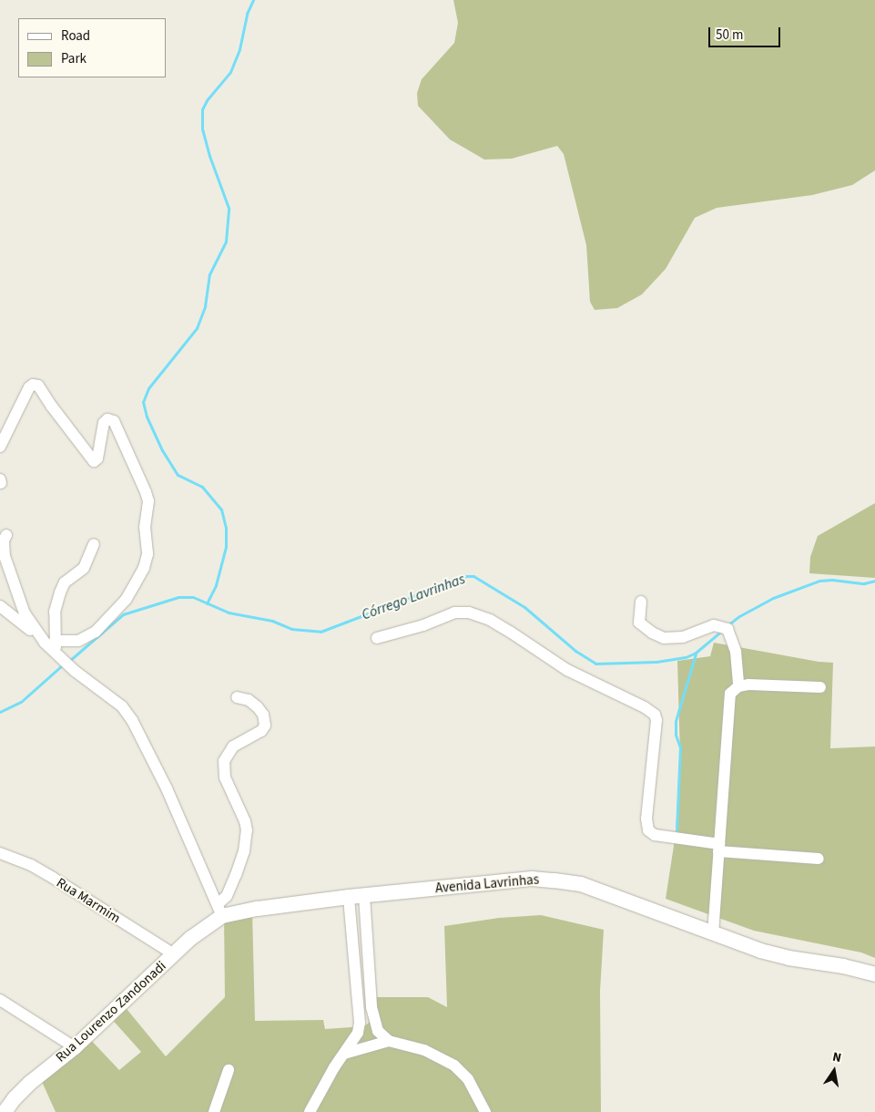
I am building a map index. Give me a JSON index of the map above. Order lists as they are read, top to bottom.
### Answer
{
  "streets": {
    "street": ["Avenida Lavrinhas", "Rua Marmim", "Rua Lourenzo Zandonadi"]
  },
  "crossings": [
    ["Avenida Lavrinhas", "Rua Lourenzo Zandonadi"],
    ["Rua Marmim", "Rua Lourenzo Zandonadi"]
  ],
  "water": ["Córrego Lavrinhas"],
  "legend": ["Road", "Park"],
  "scale_bar": "50 m",
  "north": "top"
}
